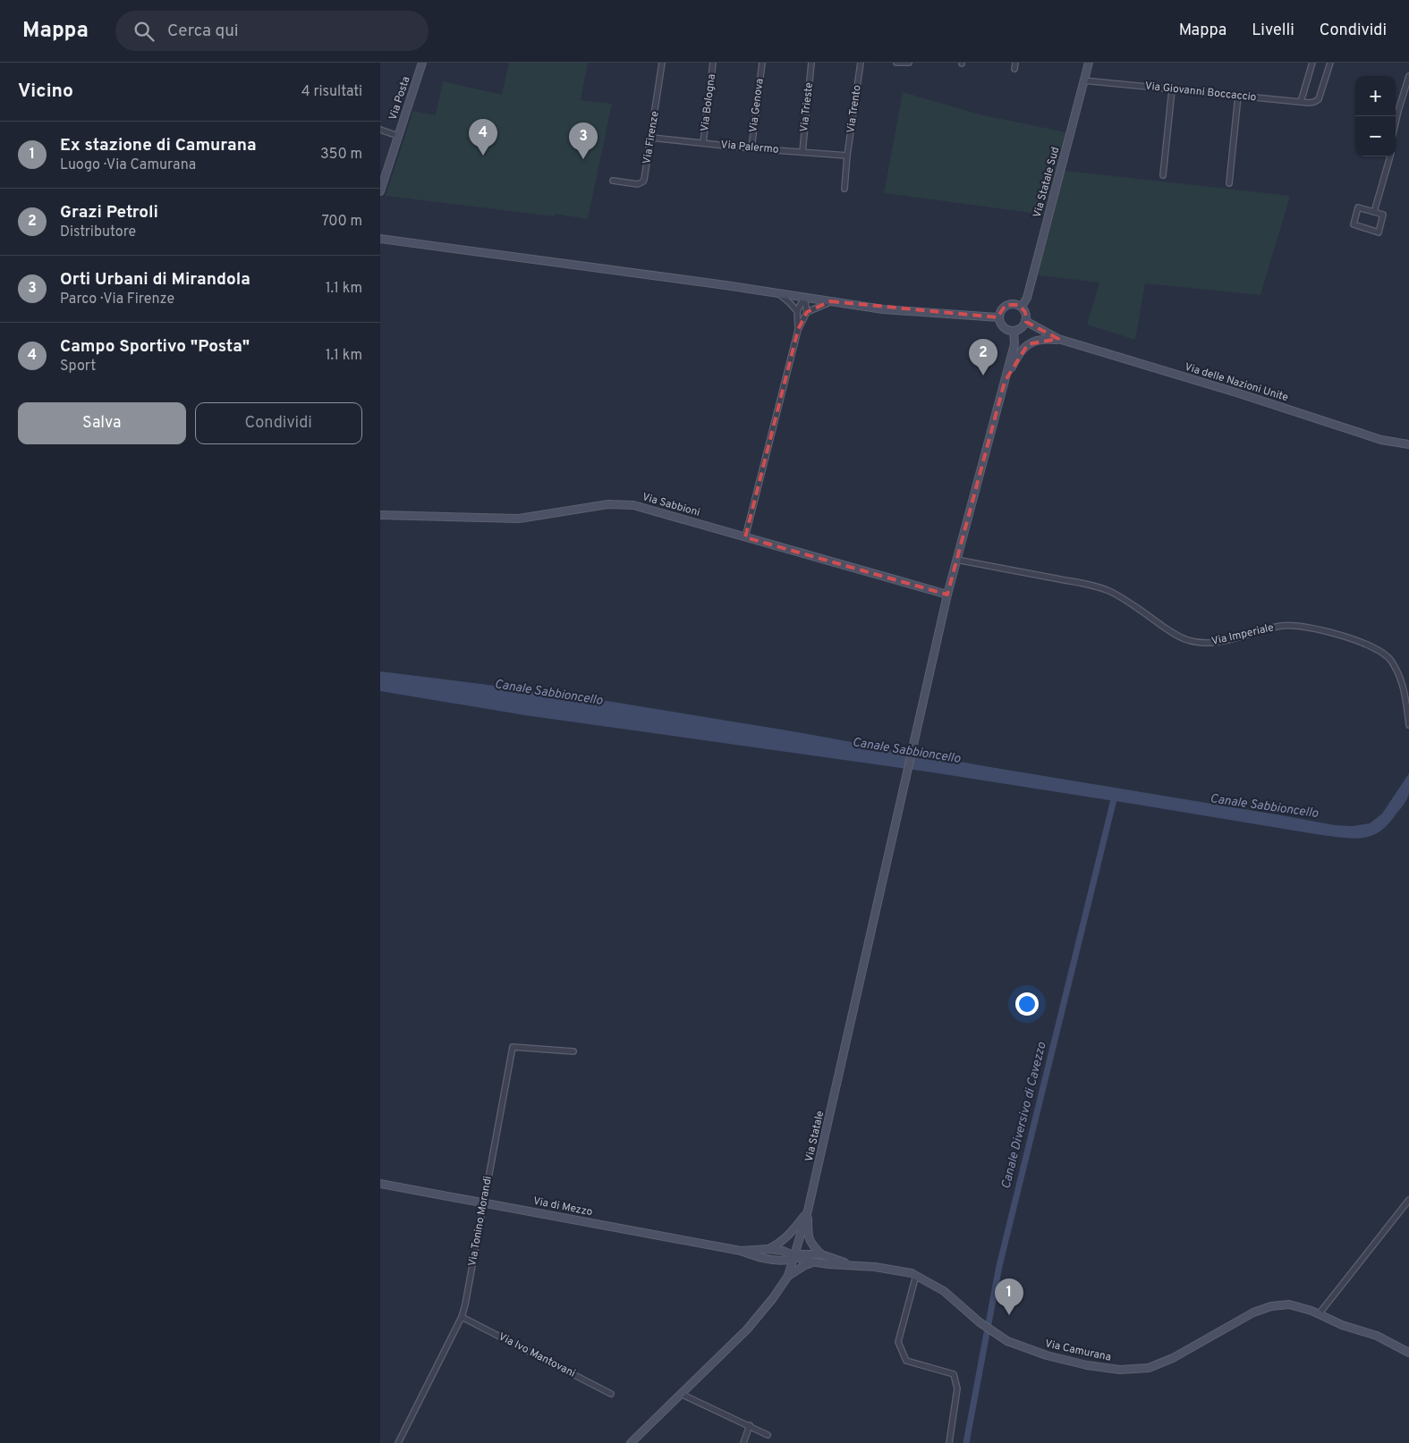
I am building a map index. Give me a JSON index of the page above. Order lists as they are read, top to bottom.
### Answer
{
  "streets": {
    "street": [
      "Via Giovanni Boccaccio",
      "Via Posta",
      "Via Bologna",
      "Via Genova",
      "Via Trieste",
      "Via Trento",
      "Via Firenze",
      "Via Palermo",
      "Via Statale Sud",
      "Via delle Nazioni Unite",
      "Via Sabbioni",
      "Via Imperiale",
      "Via Statale",
      "Via di Mezzo",
      "Via Tonino Morandi",
      "Via Camurana",
      "Via Ivo Mantovani"
    ]
  },
  "crossings": [
    ["Via Giovanni Boccaccio", "Via Statale Sud"],
    ["Via Bologna", "Via Palermo"],
    ["Via Genova", "Via Palermo"],
    ["Via Trieste", "Via Palermo"],
    ["Via Trento", "Via Palermo"],
    ["Via Firenze", "Via Palermo"],
    ["Via Statale Sud", "Via delle Nazioni Unite"],
    ["Via delle Nazioni Unite", "Via Statale"],
    ["Via Sabbioni", "Via Statale"],
    ["Via Imperiale", "Via Statale"],
    ["Via Statale", "Via Camurana"],
    ["Via di Mezzo", "Via Tonino Morandi"],
    ["Via Tonino Morandi", "Via Ivo Mantovani"]
  ],
  "water": ["Canale Sabbioncello", "Canale Diversivo di Cavezzo"],
  "page": {
    "header": "Mappa",
    "search": "Cerca qui",
    "nav": ["Mappa", "Livelli", "Condividi"],
    "heading": ["Vicino", "4 risultati"],
    "map_buttons": ["+", "−"],
    "pins": [
      "4",
      "3",
      "2",
      "1"
    ],
    "list": [
      {
        "mark": "1",
        "name": "Ex stazione di Camurana",
        "note": "Luogo · Via Camurana",
        "value": "350 m"
      },
      {
        "mark": "2",
        "name": "Grazi Petroli",
        "note": "Distributore",
        "value": "700 m"
      },
      {
        "mark": "3",
        "name": "Orti Urbani di Mirandola",
        "note": "Parco · Via Firenze",
        "value": "1.1 km"
      },
      {
        "mark": "4",
        "name": "Campo Sportivo \"Posta\"",
        "note": "Sport",
        "value": "1.1 km"
      }
    ],
    "buttons": ["Salva", "Condividi"]
  }
}
